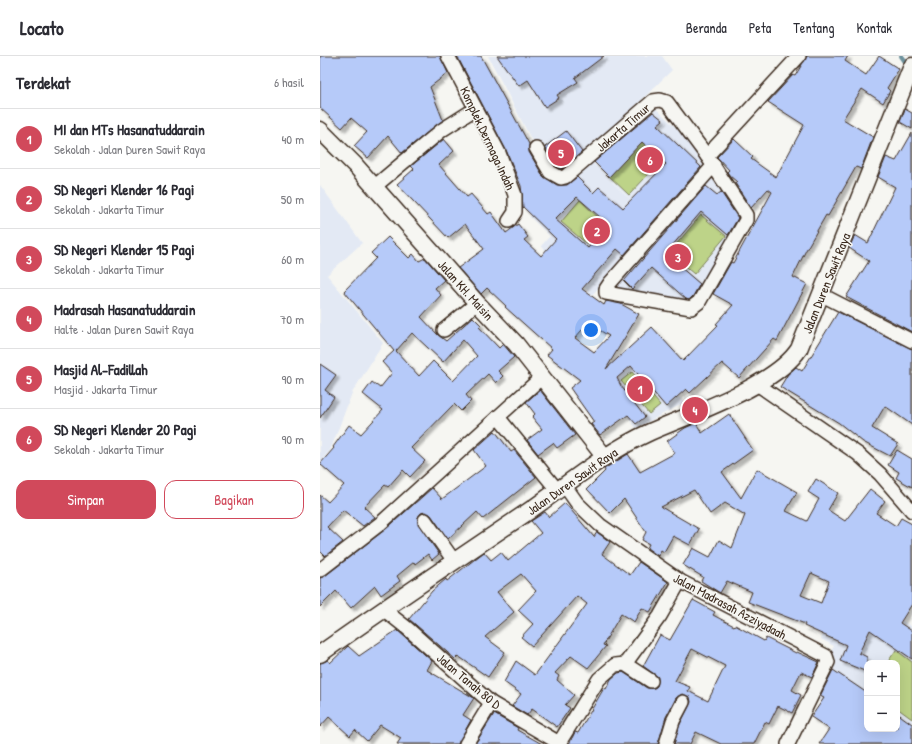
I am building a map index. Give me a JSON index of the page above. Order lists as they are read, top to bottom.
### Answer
{
  "streets": {
    "street": [
      "Jakarta Timur",
      "Komplek Dermaga Indah",
      "Jalan Duren Sawit Raya",
      "Jalan KH. Maisin",
      "Jalan Madrasah Azziyadaah",
      "Jalan Tanah 80 D"
    ]
  },
  "crossings": [
    ["Jalan Duren Sawit Raya", "Jalan KH. Maisin"],
    ["Jalan Duren Sawit Raya", "Jalan Madrasah Azziyadaah"],
    ["Jalan Duren Sawit Raya", "Jalan Tanah 80 D"]
  ],
  "page": {
    "header": "Locato",
    "nav": [
      "Beranda",
      "Peta",
      "Tentang",
      "Kontak"
    ],
    "heading": ["Terdekat", "6 hasil"],
    "list": [
      {
        "mark": "1",
        "name": "MI dan MTs Hasanatuddarain",
        "note": "Sekolah · Jalan Duren Sawit Raya",
        "value": "40 m"
      },
      {
        "mark": "2",
        "name": "SD Negeri Klender 16 Pagi",
        "note": "Sekolah · Jakarta Timur",
        "value": "50 m"
      },
      {
        "mark": "3",
        "name": "SD Negeri Klender 15 Pagi",
        "note": "Sekolah · Jakarta Timur",
        "value": "60 m"
      },
      {
        "mark": "4",
        "name": "Madrasah Hasanatuddarain",
        "note": "Halte · Jalan Duren Sawit Raya",
        "value": "70 m"
      },
      {
        "mark": "5",
        "name": "Masjid Al-Fadillah",
        "note": "Masjid · Jakarta Timur",
        "value": "90 m"
      },
      {
        "mark": "6",
        "name": "SD Negeri Klender 20 Pagi",
        "note": "Sekolah · Jakarta Timur",
        "value": "90 m"
      }
    ],
    "pins": [
      "5",
      "6",
      "2",
      "3",
      "1",
      "4"
    ],
    "buttons": ["Simpan", "Bagikan"],
    "map_buttons": ["+", "−"]
  }
}
